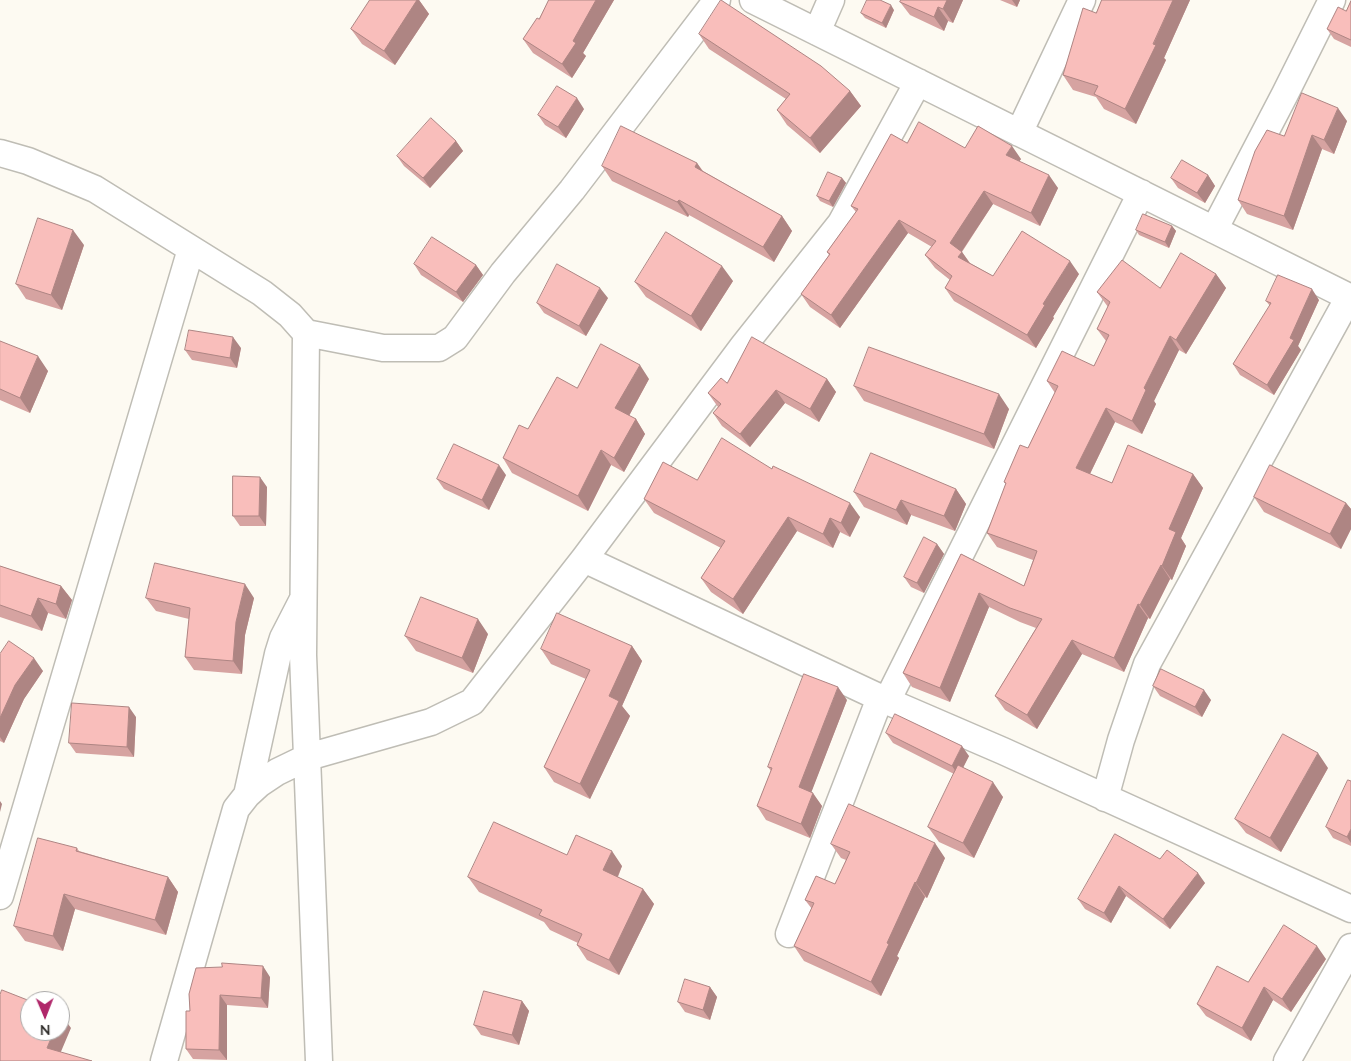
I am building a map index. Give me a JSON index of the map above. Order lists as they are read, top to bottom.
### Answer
{
  "north": "bottom"
}
